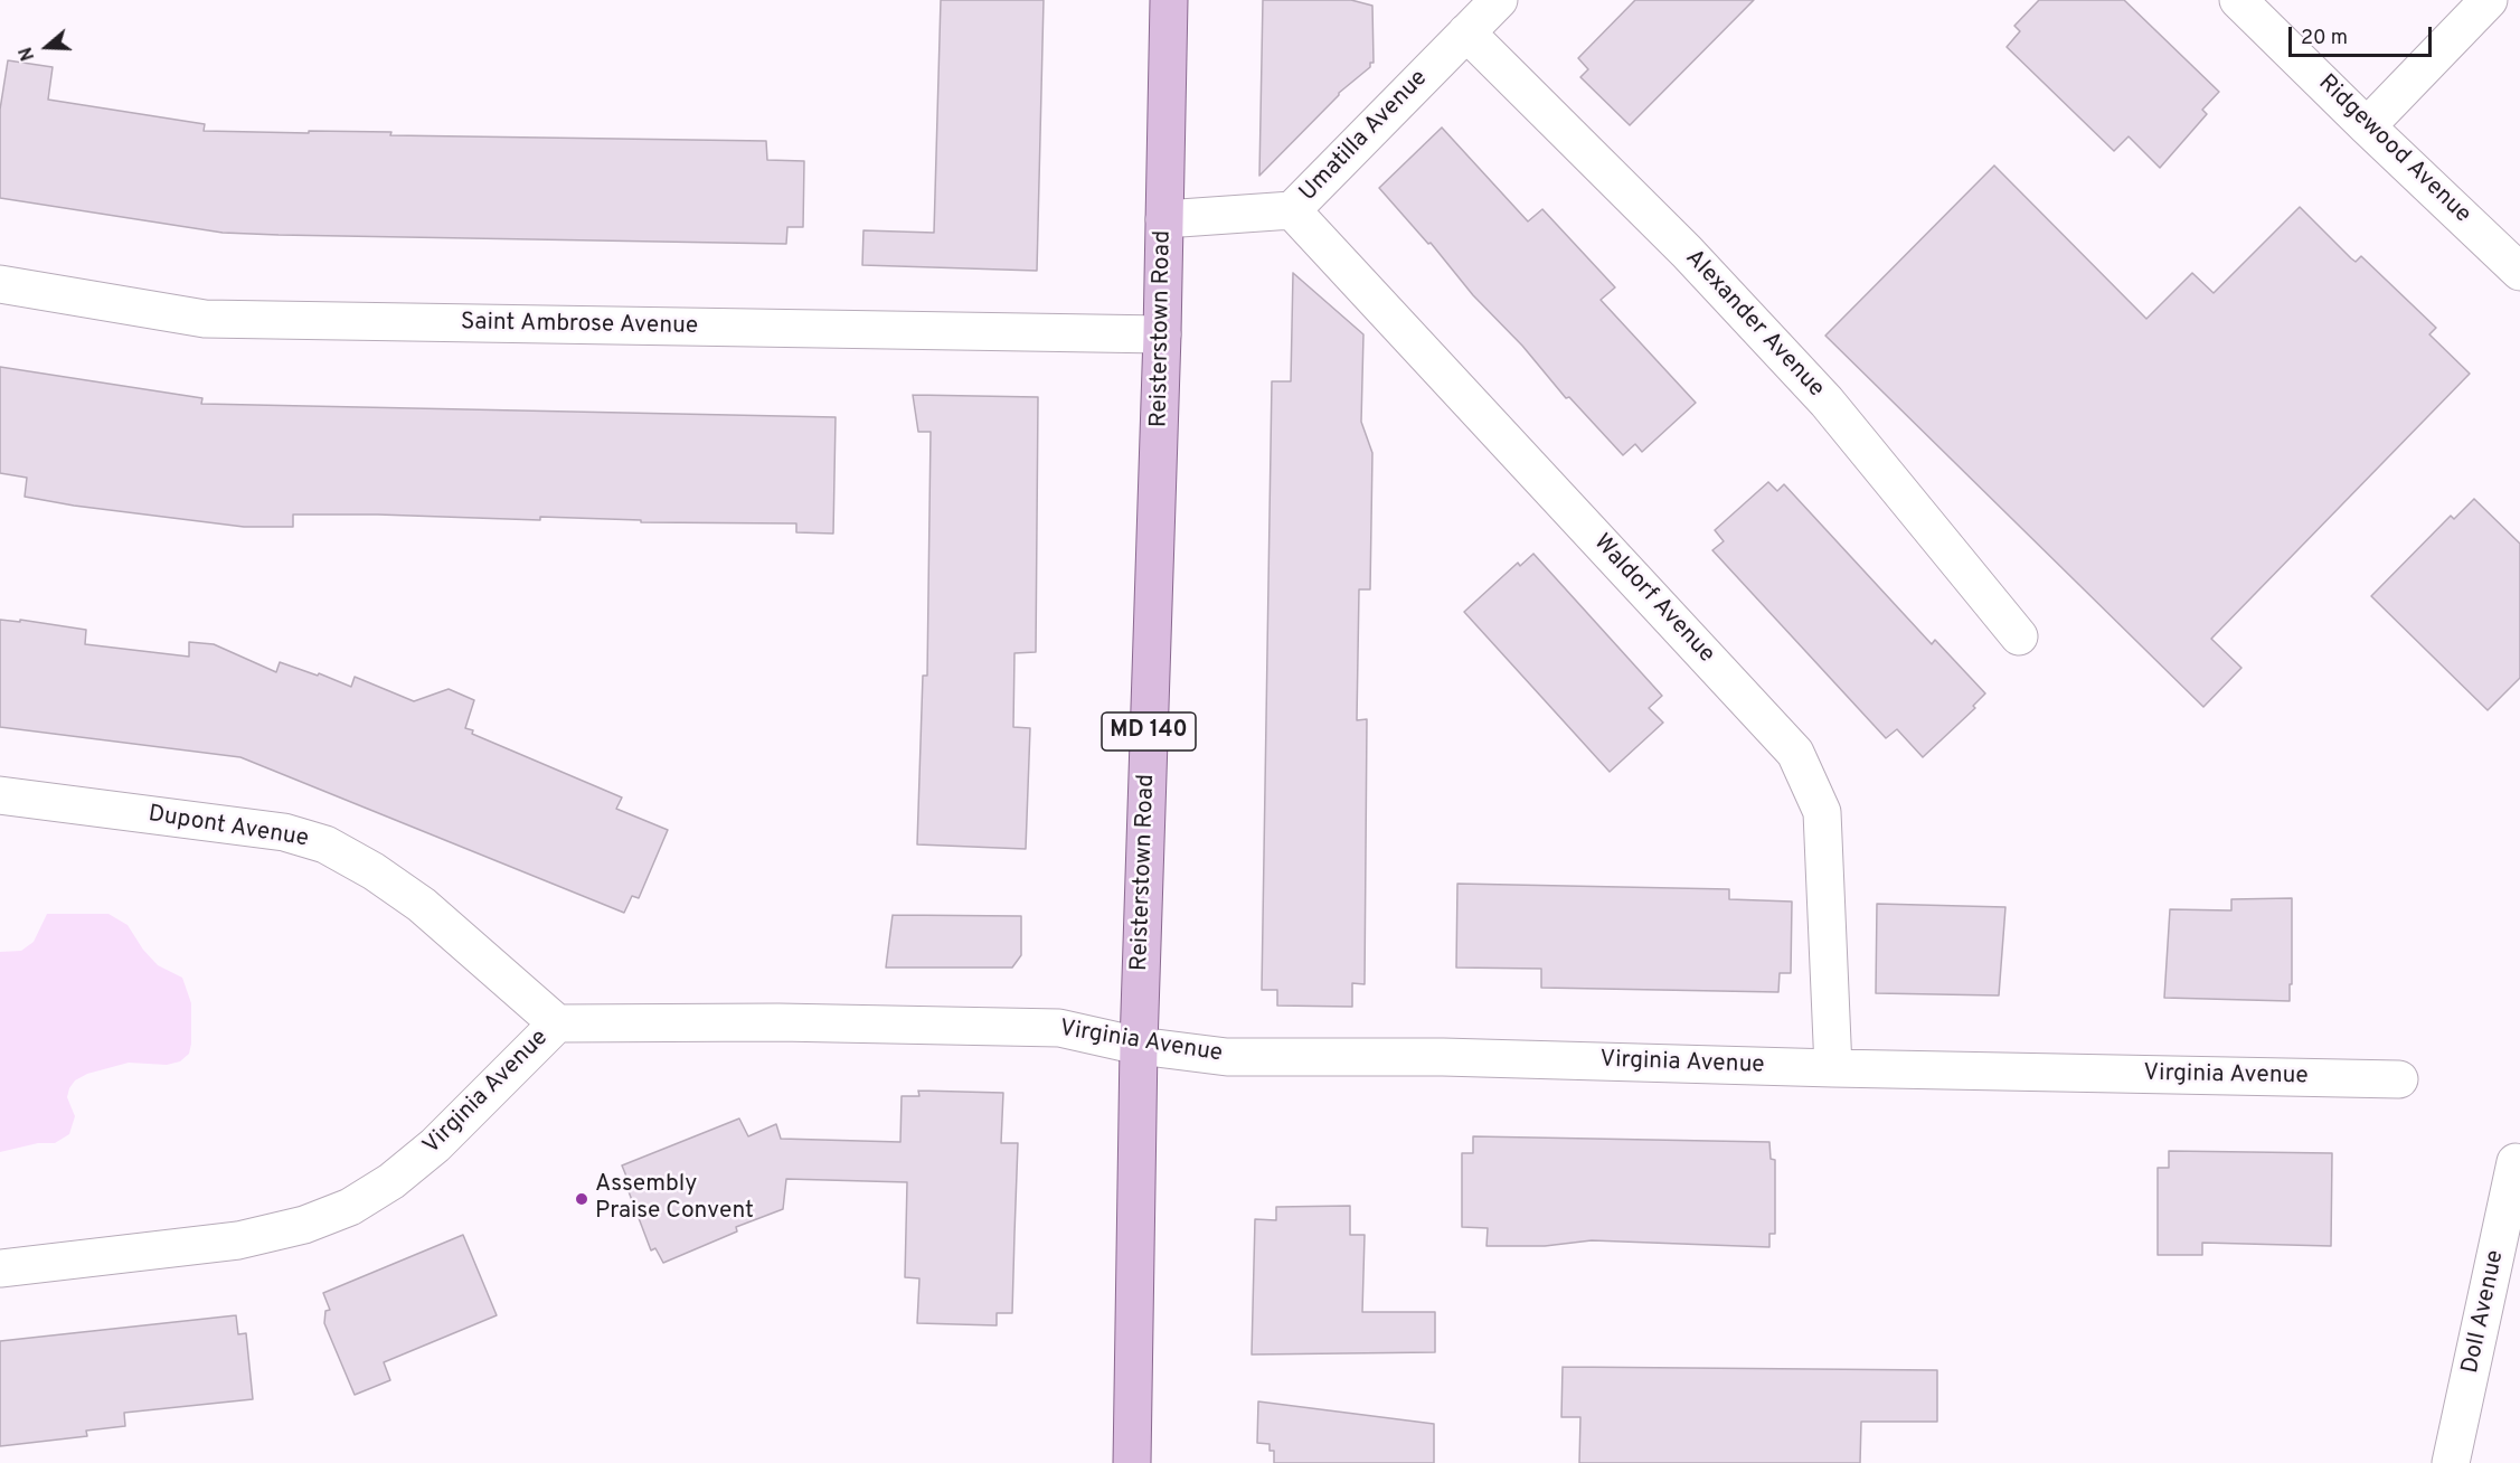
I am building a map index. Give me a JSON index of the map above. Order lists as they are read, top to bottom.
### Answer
{
  "streets": {
    "main road": ["Reisterstown Road", "MD 140"],
    "street": [
      "Umatilla Avenue",
      "Ridgewood Avenue",
      "Alexander Avenue",
      "Saint Ambrose Avenue",
      "Waldorf Avenue",
      "Dupont Avenue",
      "Virginia Avenue",
      "Doll Avenue"
    ]
  },
  "crossings": [
    ["Umatilla Avenue", "Alexander Avenue"],
    ["Umatilla Avenue", "Reisterstown Road"],
    ["Umatilla Avenue", "Waldorf Avenue"],
    ["Saint Ambrose Avenue", "Reisterstown Road"],
    ["Reisterstown Road", "Virginia Avenue"],
    ["Waldorf Avenue", "Virginia Avenue"],
    ["Dupont Avenue", "Virginia Avenue"]
  ],
  "places": ["Assembly Praise Convent"],
  "scale_bar": "20 m",
  "north": "left"
}
